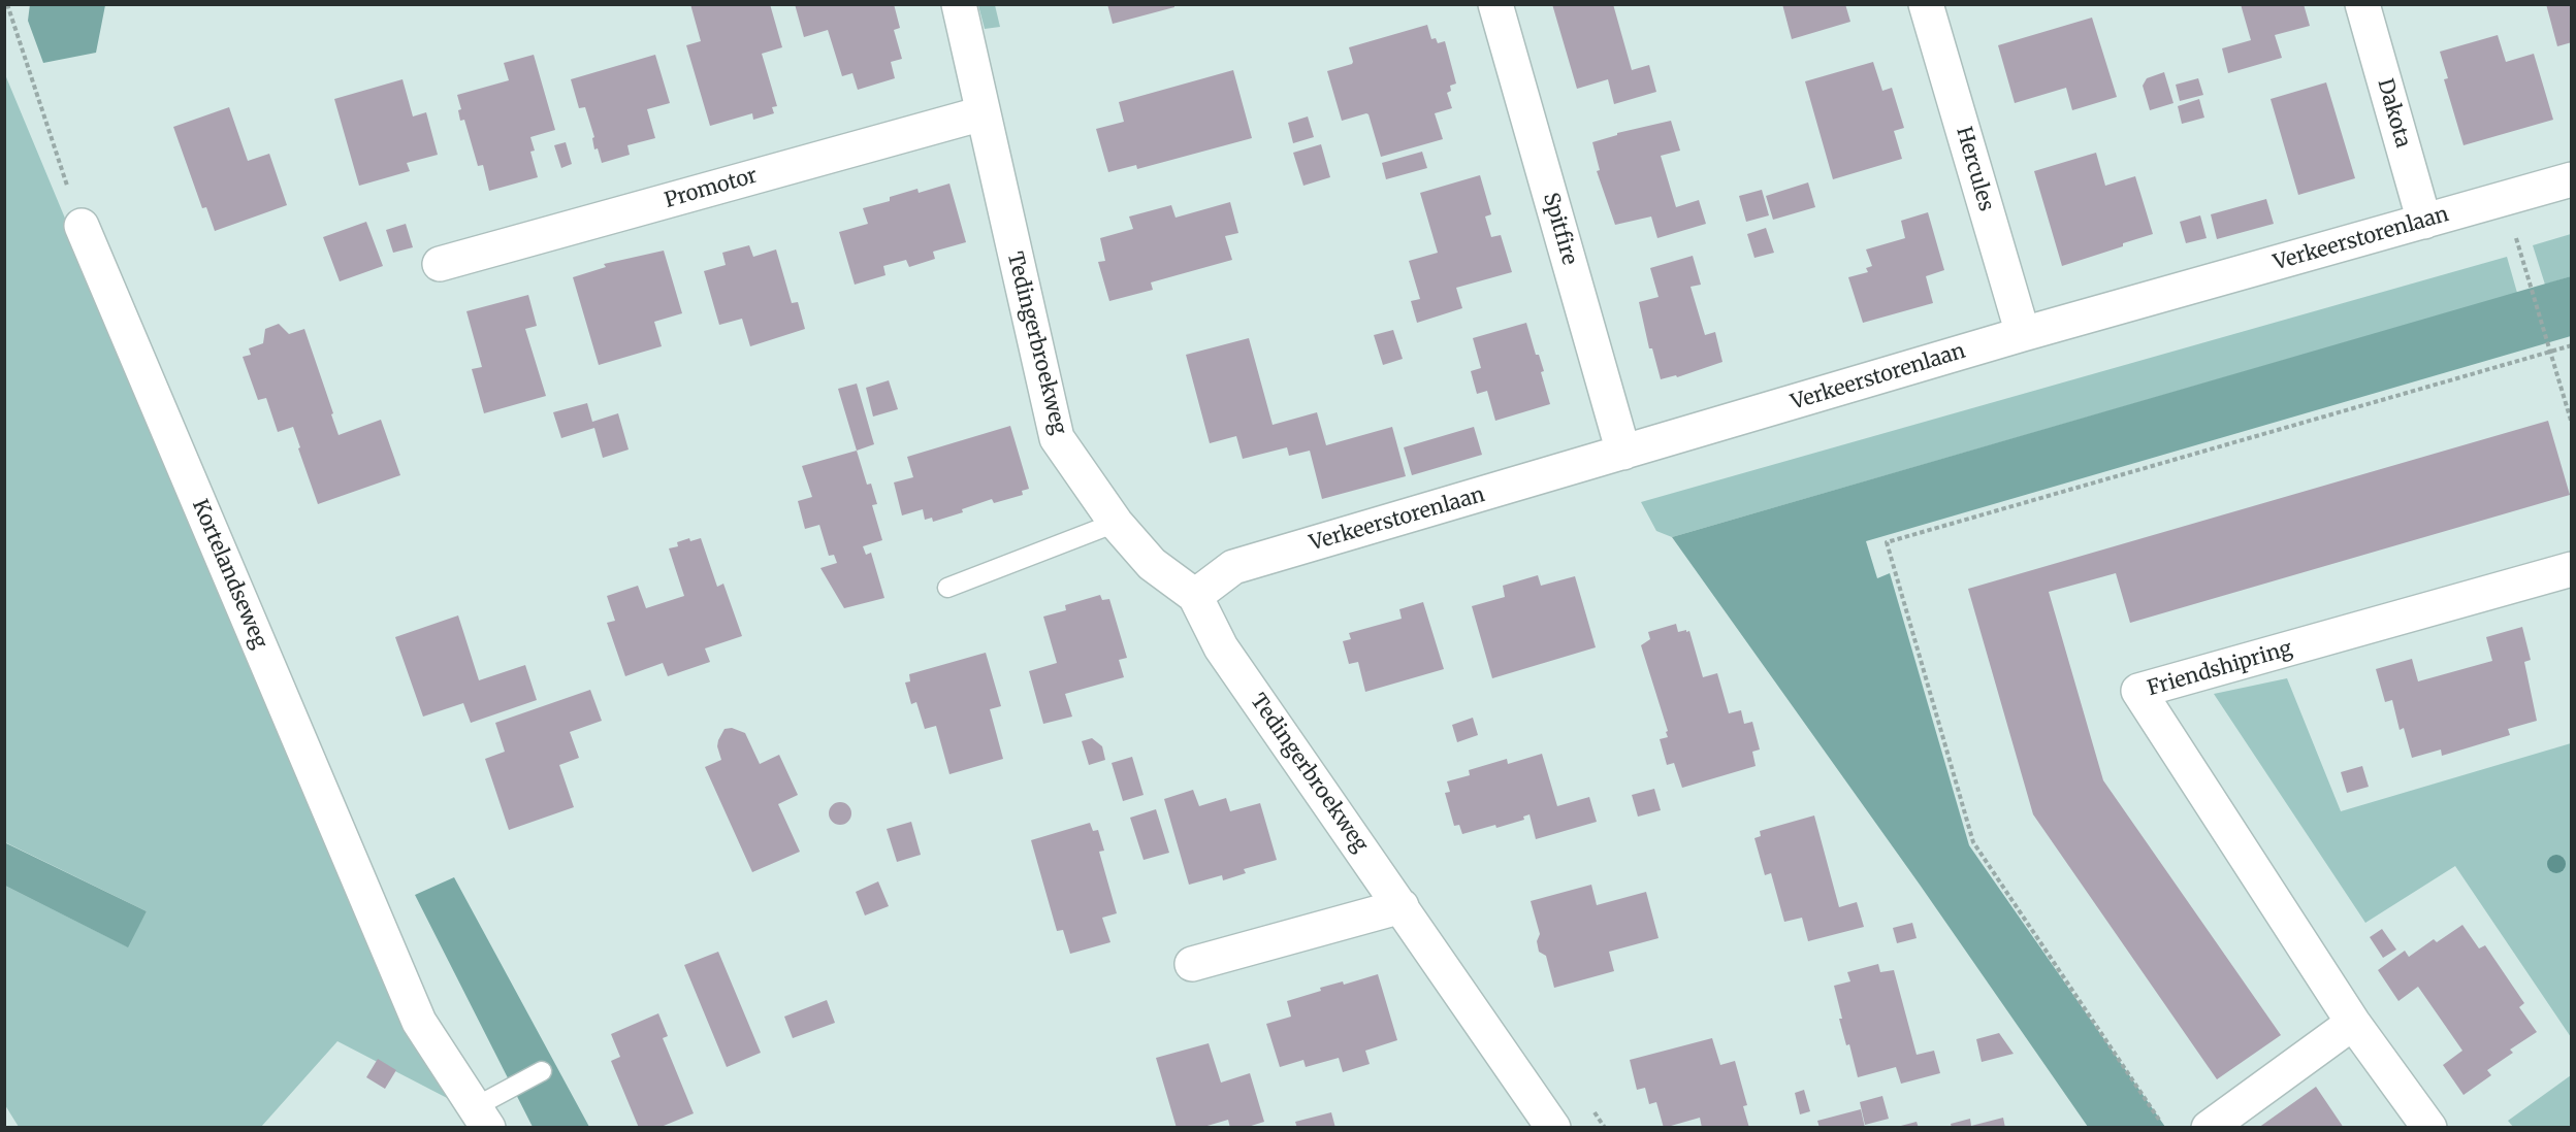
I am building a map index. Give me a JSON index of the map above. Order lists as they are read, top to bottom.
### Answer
{
  "streets": {
    "street": [
      "Dakota",
      "Hercules",
      "Promotor",
      "Spitfire",
      "Verkeerstorenlaan",
      "Tedingerbroekweg",
      "Kortelandseweg",
      "Friendshipring"
    ]
  },
  "crossings": [
    ["Dakota", "Verkeerstorenlaan"],
    ["Hercules", "Verkeerstorenlaan"],
    ["Promotor", "Tedingerbroekweg"],
    ["Spitfire", "Verkeerstorenlaan"],
    ["Verkeerstorenlaan", "Tedingerbroekweg"]
  ]
}
